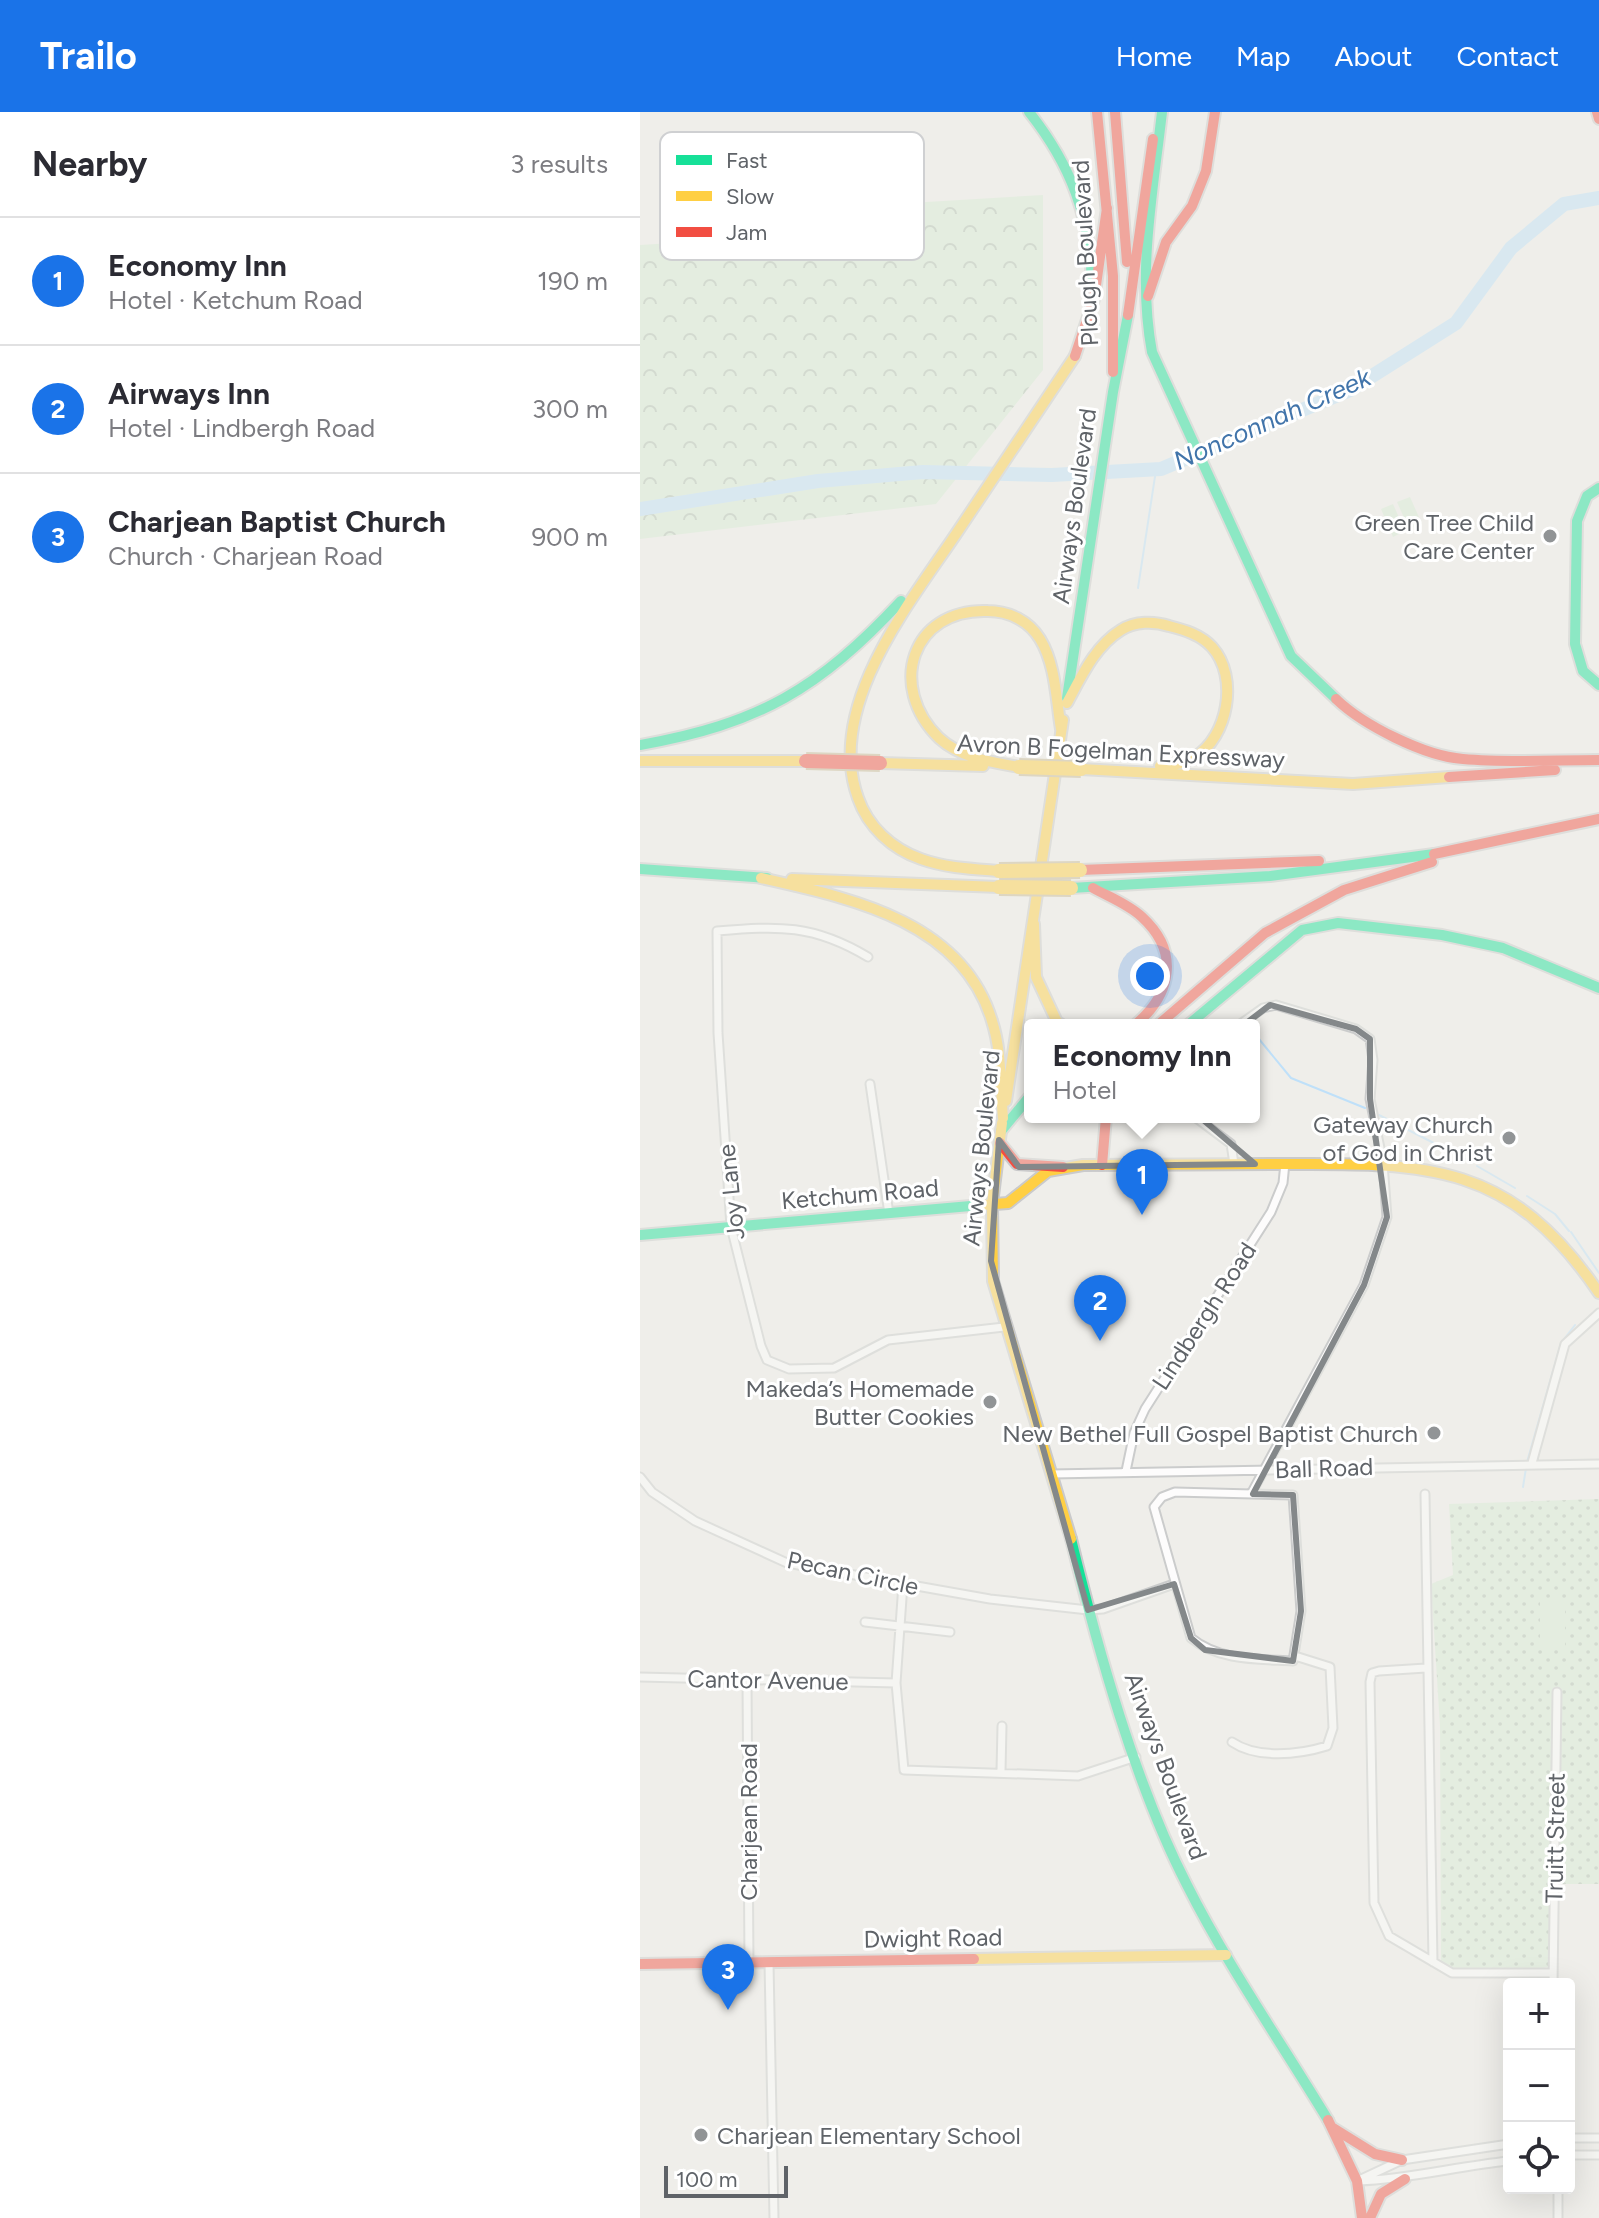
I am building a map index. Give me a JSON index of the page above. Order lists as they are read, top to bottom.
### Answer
{
  "streets": {
    "main road": [
      "Plough Boulevard",
      "Airways Boulevard",
      "Avron B Fogelman Expressway",
      "Ketchum Road",
      "Dwight Road"
    ],
    "street": [
      "Joy Lane",
      "Lindbergh Road",
      "Ball Road",
      "Pecan Circle",
      "Cantor Avenue",
      "Charjean Road",
      "Truitt Street"
    ]
  },
  "crossings": [
    ["Plough Boulevard", "Airways Boulevard"],
    ["Airways Boulevard", "Joy Lane"],
    ["Airways Boulevard", "Ketchum Road"],
    ["Airways Boulevard", "Ball Road"],
    ["Airways Boulevard", "Pecan Circle"],
    ["Airways Boulevard", "Dwight Road"],
    ["Joy Lane", "Ketchum Road"],
    ["Ketchum Road", "Lindbergh Road"],
    ["Lindbergh Road", "Ball Road"],
    ["Cantor Avenue", "Charjean Road"],
    ["Charjean Road", "Dwight Road"]
  ],
  "water": ["Nonconnah Creek"],
  "places": [
    "Green Tree Child Care Center",
    "Gateway Church of God in Christ",
    "Makeda’s Homemade Butter Cookies",
    "New Bethel Full Gospel Baptist Church",
    "Charjean Elementary School"
  ],
  "legend": ["Fast", "Slow", "Jam"],
  "scale_bar": "100 m",
  "page": {
    "header": "Trailo",
    "nav": [
      "Home",
      "Map",
      "About",
      "Contact"
    ],
    "heading": ["Nearby", "3 results"],
    "list": [
      {
        "mark": "1",
        "name": "Economy Inn",
        "note": "Hotel · Ketchum Road",
        "value": "190 m"
      },
      {
        "mark": "2",
        "name": "Airways Inn",
        "note": "Hotel · Lindbergh Road",
        "value": "300 m"
      },
      {
        "mark": "3",
        "name": "Charjean Baptist Church",
        "note": "Church · Charjean Road",
        "value": "900 m"
      }
    ],
    "popup": ["Economy Inn", "Hotel"],
    "pins": ["1", "2", "3"],
    "map_buttons": ["+", "−"],
    "scale": "100 m"
  }
}
